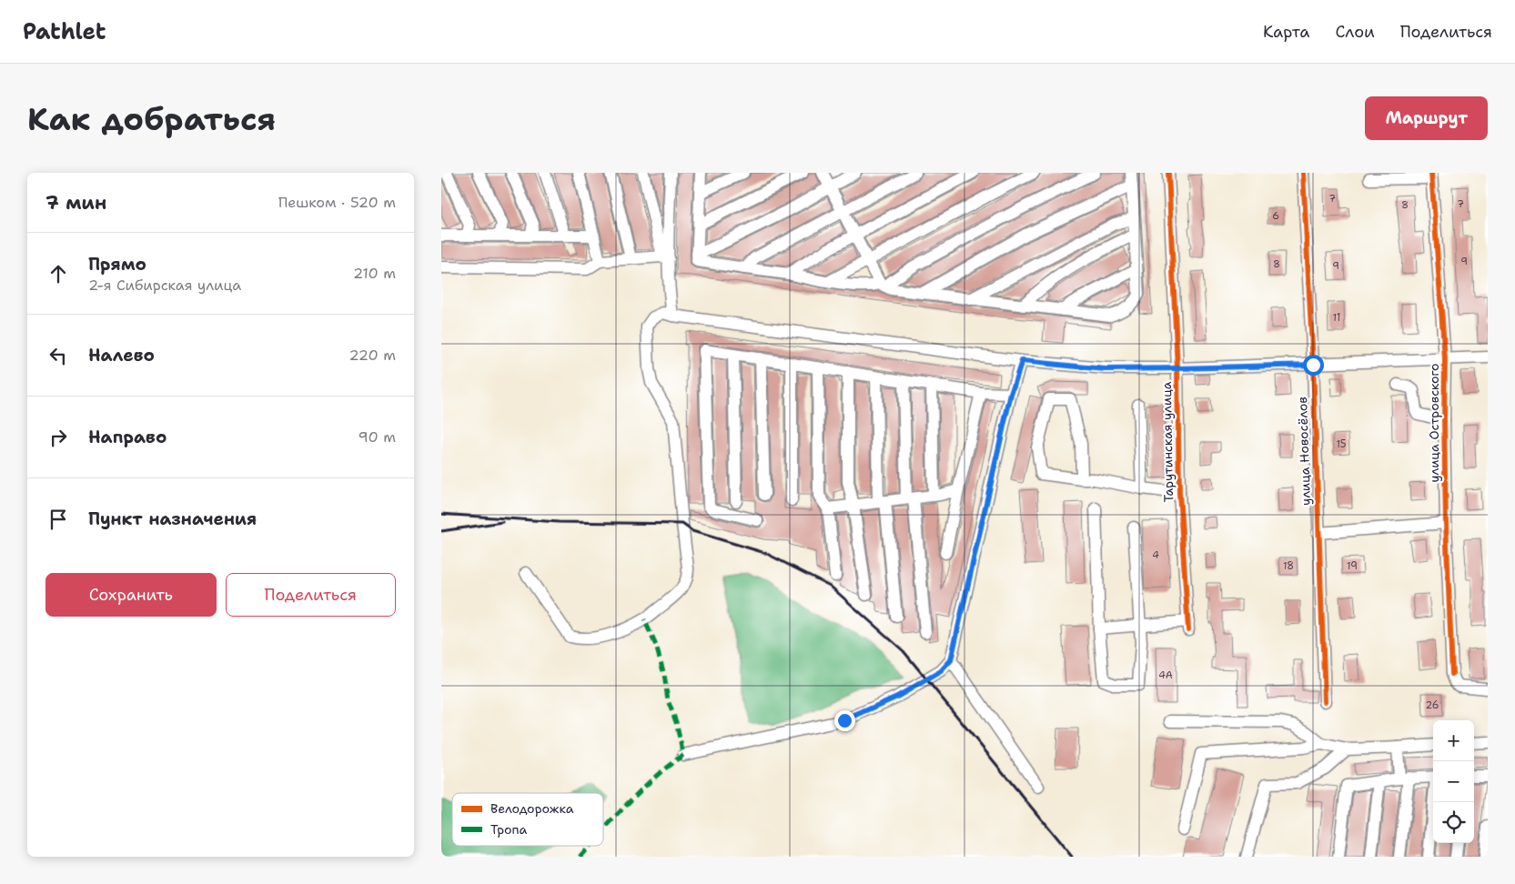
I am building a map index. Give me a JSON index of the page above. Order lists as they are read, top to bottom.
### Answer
{
  "streets": {
    "street": ["улица Островского", "Тарутинская улица", "улица Новосёлов"]
  },
  "house_numbers": [
    "7",
    "7",
    "8",
    "6",
    "9",
    "8",
    "9",
    "11",
    "15",
    "4",
    "18",
    "19",
    "4А",
    "26"
  ],
  "legend": ["Велодорожка", "Тропа"],
  "page": {
    "header": "Pathlet",
    "nav": ["Карта", "Слои", "Поделиться"],
    "buttons": [
      "Маршрут",
      ["Сохранить", "Поделиться"]
    ],
    "title": "Как добраться",
    "heading": ["7 мин", "Пешком · 520 m"],
    "list": [
      ["Прямо", "2-я Сибирская улица", "210 m"],
      ["Налево", "220 m"],
      ["Направо", "90 m"],
      "Пункт назначения"
    ],
    "map_buttons": ["+", "−"]
  }
}
